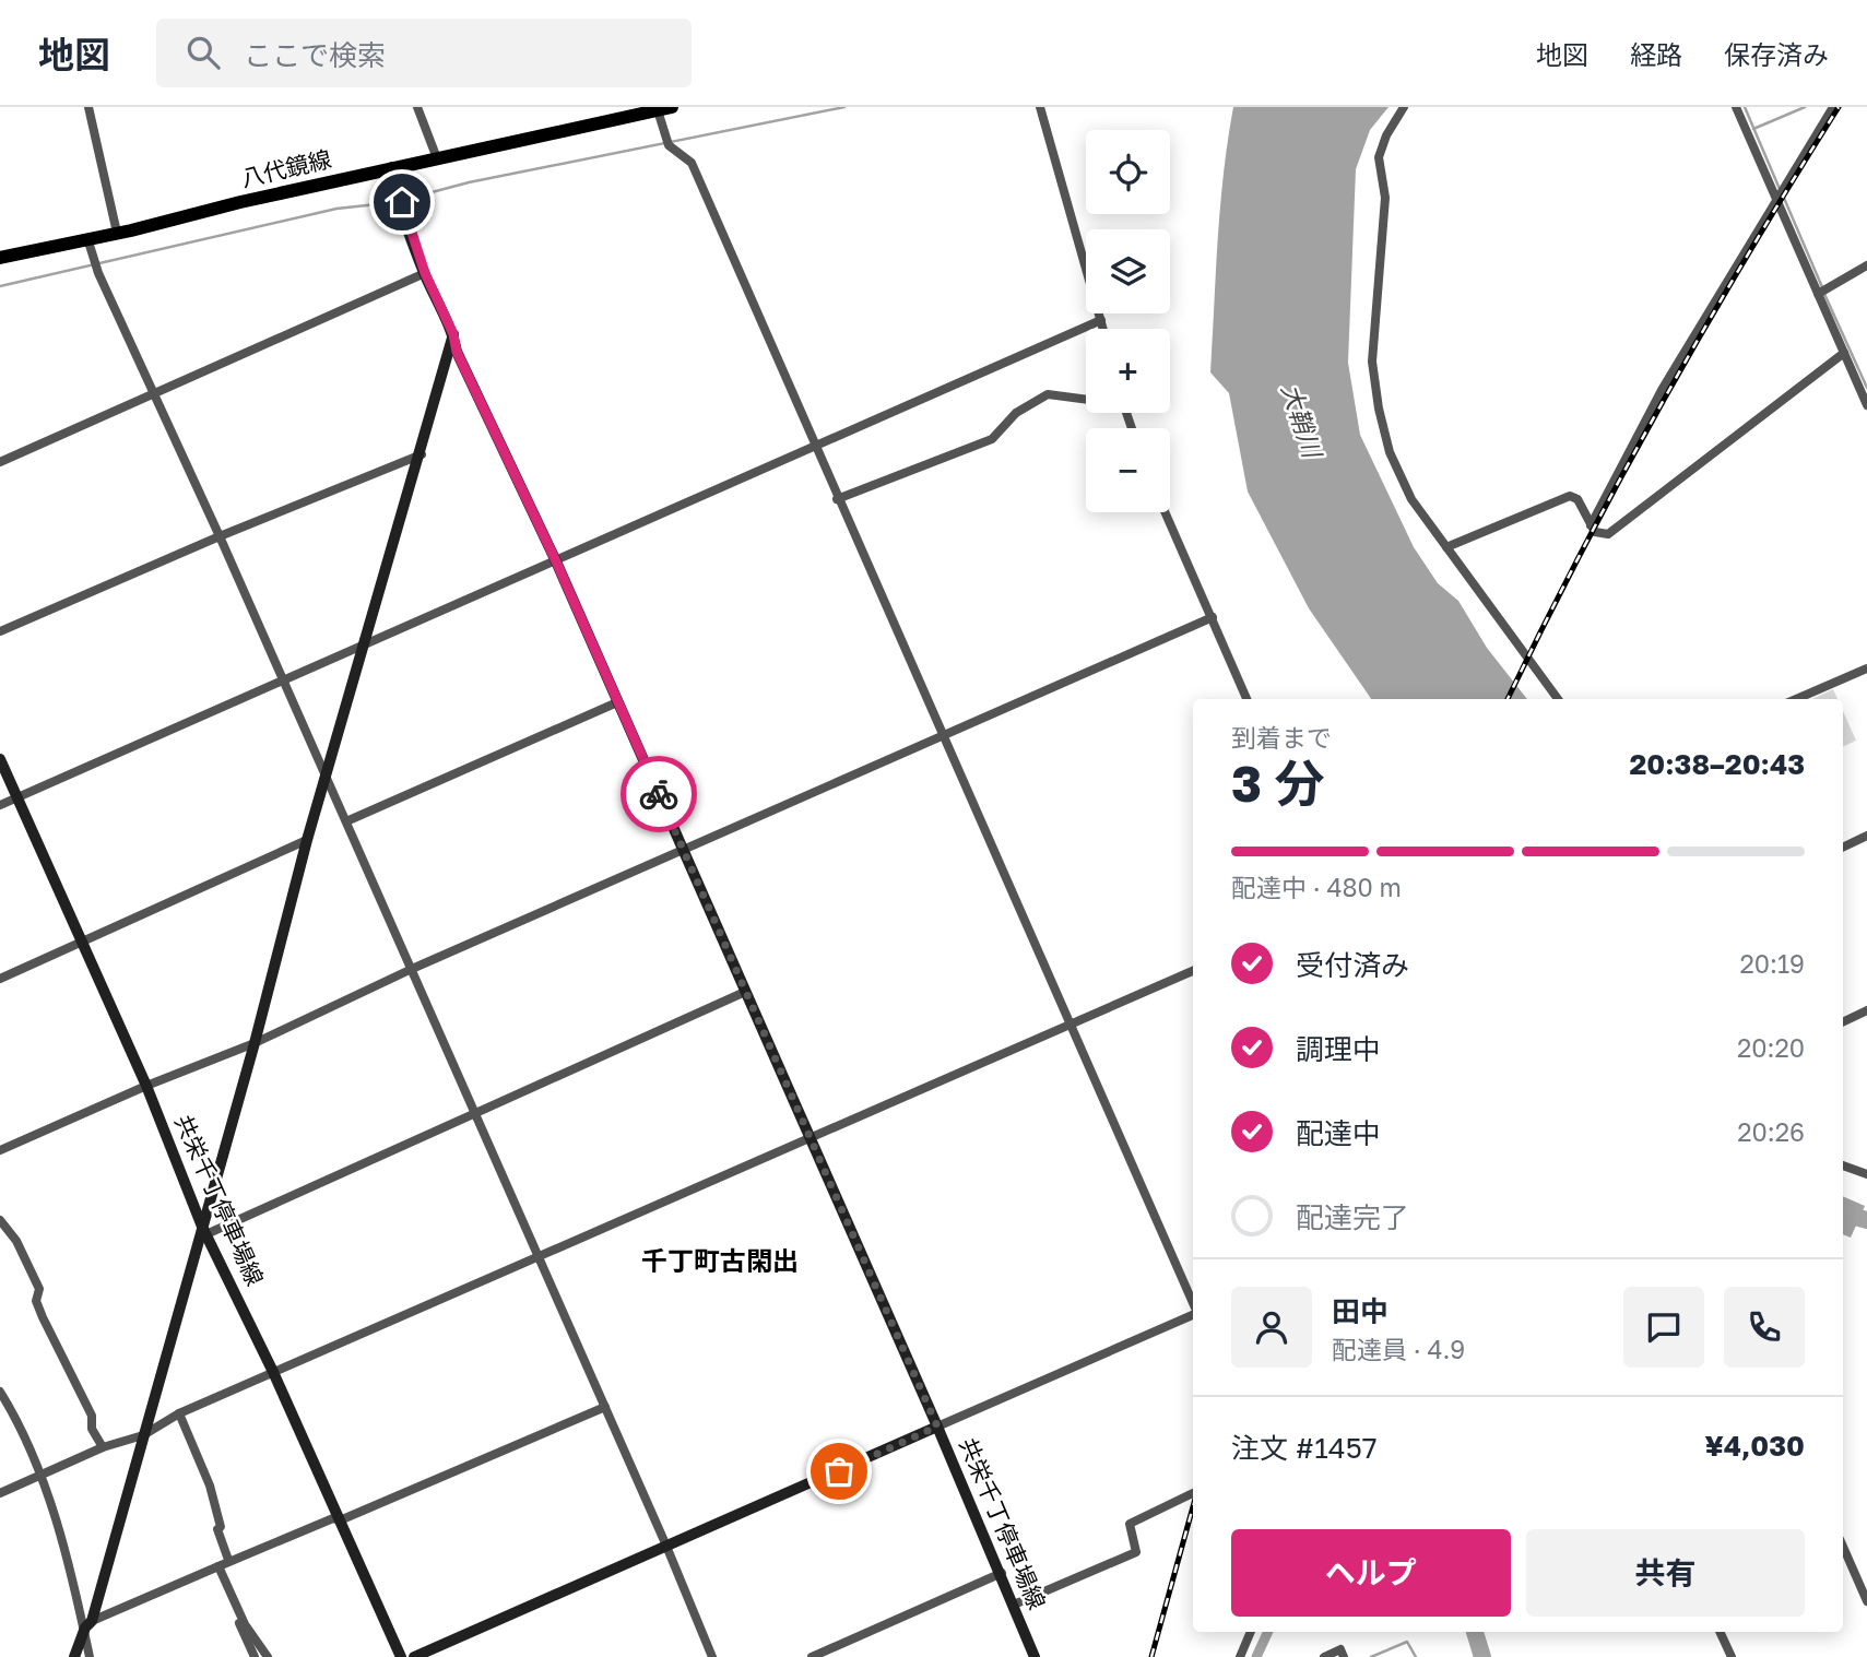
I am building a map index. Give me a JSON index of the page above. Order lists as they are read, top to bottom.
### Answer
{
  "streets": {
    "main road": ["八代鏡線"],
    "street": ["共栄千丁停車場線"]
  },
  "districts": ["千丁町古閑出"],
  "water": ["大鞘川"],
  "page": {
    "header": "地図",
    "search": "ここで検索",
    "nav": ["地図", "経路", "保存済み"],
    "map_buttons": ["+", "−"],
    "heading": ["3 分", "到着まで", "20:38–20:43"],
    "panel": [
      "田中",
      "配達員 · 4.9",
      "注文 #1457",
      "¥4,030"
    ],
    "bar": "配達中 · 480 m",
    "list": [
      ["受付済み", "20:19"],
      ["調理中", "20:20"],
      ["配達中", "20:26"],
      "配達完了"
    ],
    "buttons": ["ヘルプ", "共有"]
  }
}
